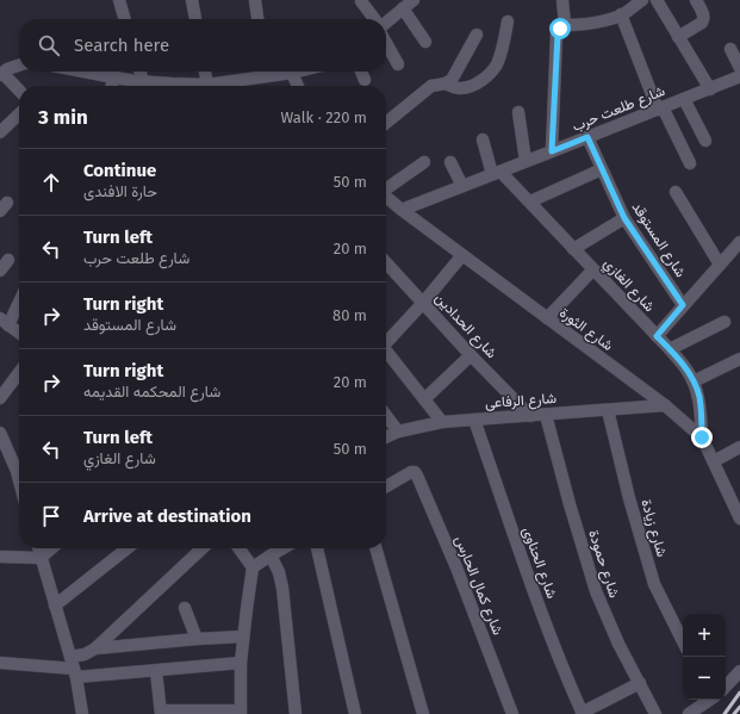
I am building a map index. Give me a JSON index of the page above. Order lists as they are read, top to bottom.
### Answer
{
  "streets": {
    "street": [
      "شارع طلعت حرب",
      "شارع المستوقد",
      "شارع الغازي",
      "شارع الحدادين",
      "شارع الثورة",
      "شارع الرفاعى",
      "شارع زيادة",
      "شارع الحناوى",
      "شارع حمودة",
      "شارع كمال الحارس"
    ]
  },
  "crossings": [
    ["شارع طلعت حرب", "شارع المستوقد"],
    ["شارع طلعت حرب", "شارع الغازي"],
    ["شارع طلعت حرب", "شارع الثورة"],
    ["شارع الغازي", "شارع الثورة"],
    ["شارع الحدادين", "شارع الرفاعى"],
    ["شارع الثورة", "شارع الرفاعى"],
    ["شارع الرفاعى", "شارع زيادة"],
    ["شارع الرفاعى", "شارع الحناوى"],
    ["شارع الرفاعى", "شارع حمودة"]
  ],
  "page": {
    "search": "Search here",
    "heading": ["3 min", "Walk · 220 m"],
    "list": [
      ["Continue", "حارة الافندى", "50 m"],
      ["Turn left", "شارع طلعت حرب", "20 m"],
      ["Turn right", "شارع المستوقد", "80 m"],
      ["Turn right", "شارع المحكمه القديمه", "20 m"],
      ["Turn left", "شارع الغازي", "50 m"],
      "Arrive at destination"
    ],
    "map_buttons": ["+", "−"]
  }
}
